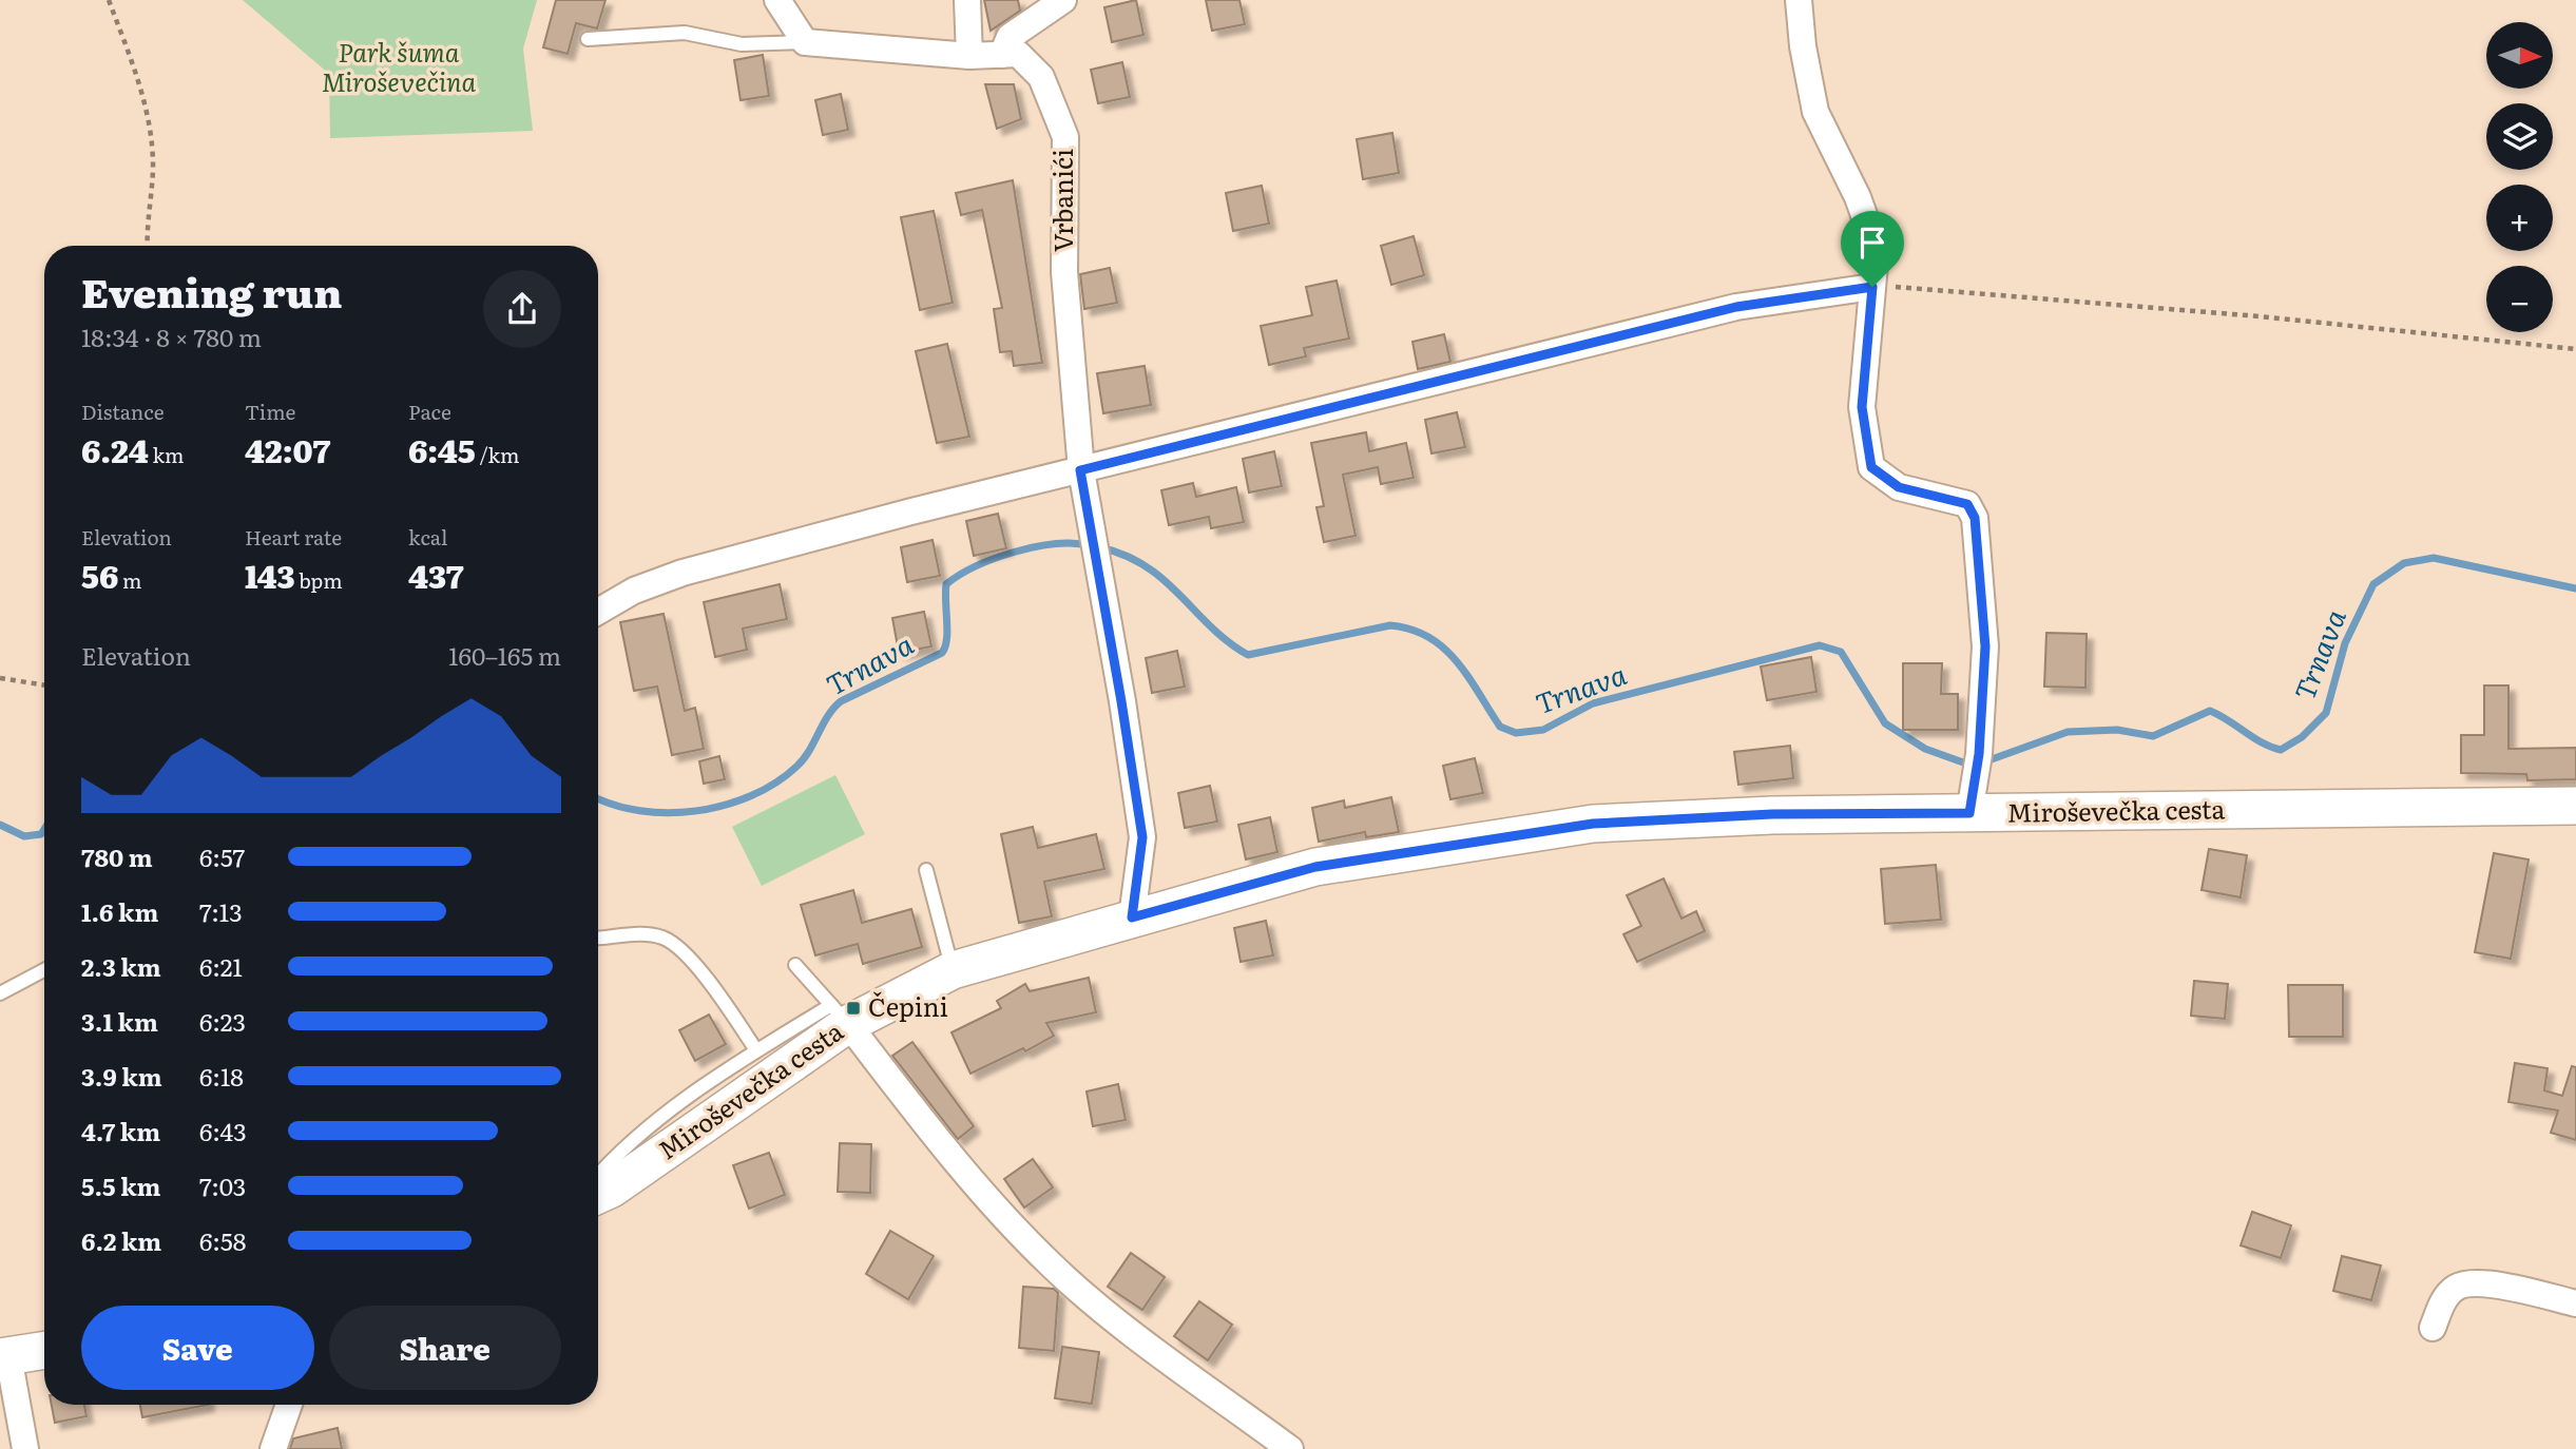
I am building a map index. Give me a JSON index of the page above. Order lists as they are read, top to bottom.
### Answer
{
  "streets": {
    "main road": ["Miroševečka cesta"],
    "street": ["Vrbanići"]
  },
  "crossings": [
    ["Vrbanići", "Miroševečka cesta"]
  ],
  "water": ["Trnava"],
  "parks": ["Park šuma Miroševečina"],
  "places": {
    "transit": ["Čepini"]
  },
  "north": "right",
  "page": {
    "map_buttons": ["+", "−"],
    "heading": ["Evening run", "18:34 · 8 × 780 m"],
    "stats": [
      ["Distance", "6.24 km"],
      ["Time", "42:07"],
      ["Pace", "6:45 /km"],
      ["Elevation", "56 m"],
      ["Heart rate", "143 bpm"],
      ["kcal", "437"]
    ],
    "chart": ["Elevation", "160–165 m"],
    "list": [
      {
        "name": "780 m",
        "note": "6:57"
      },
      {
        "name": "1.6 km",
        "note": "7:13"
      },
      {
        "name": "2.3 km",
        "note": "6:21"
      },
      {
        "name": "3.1 km",
        "note": "6:23"
      },
      {
        "name": "3.9 km",
        "note": "6:18"
      },
      {
        "name": "4.7 km",
        "note": "6:43"
      },
      {
        "name": "5.5 km",
        "note": "7:03"
      },
      {
        "name": "6.2 km",
        "note": "6:58"
      }
    ],
    "buttons": ["Save", "Share"]
  }
}
